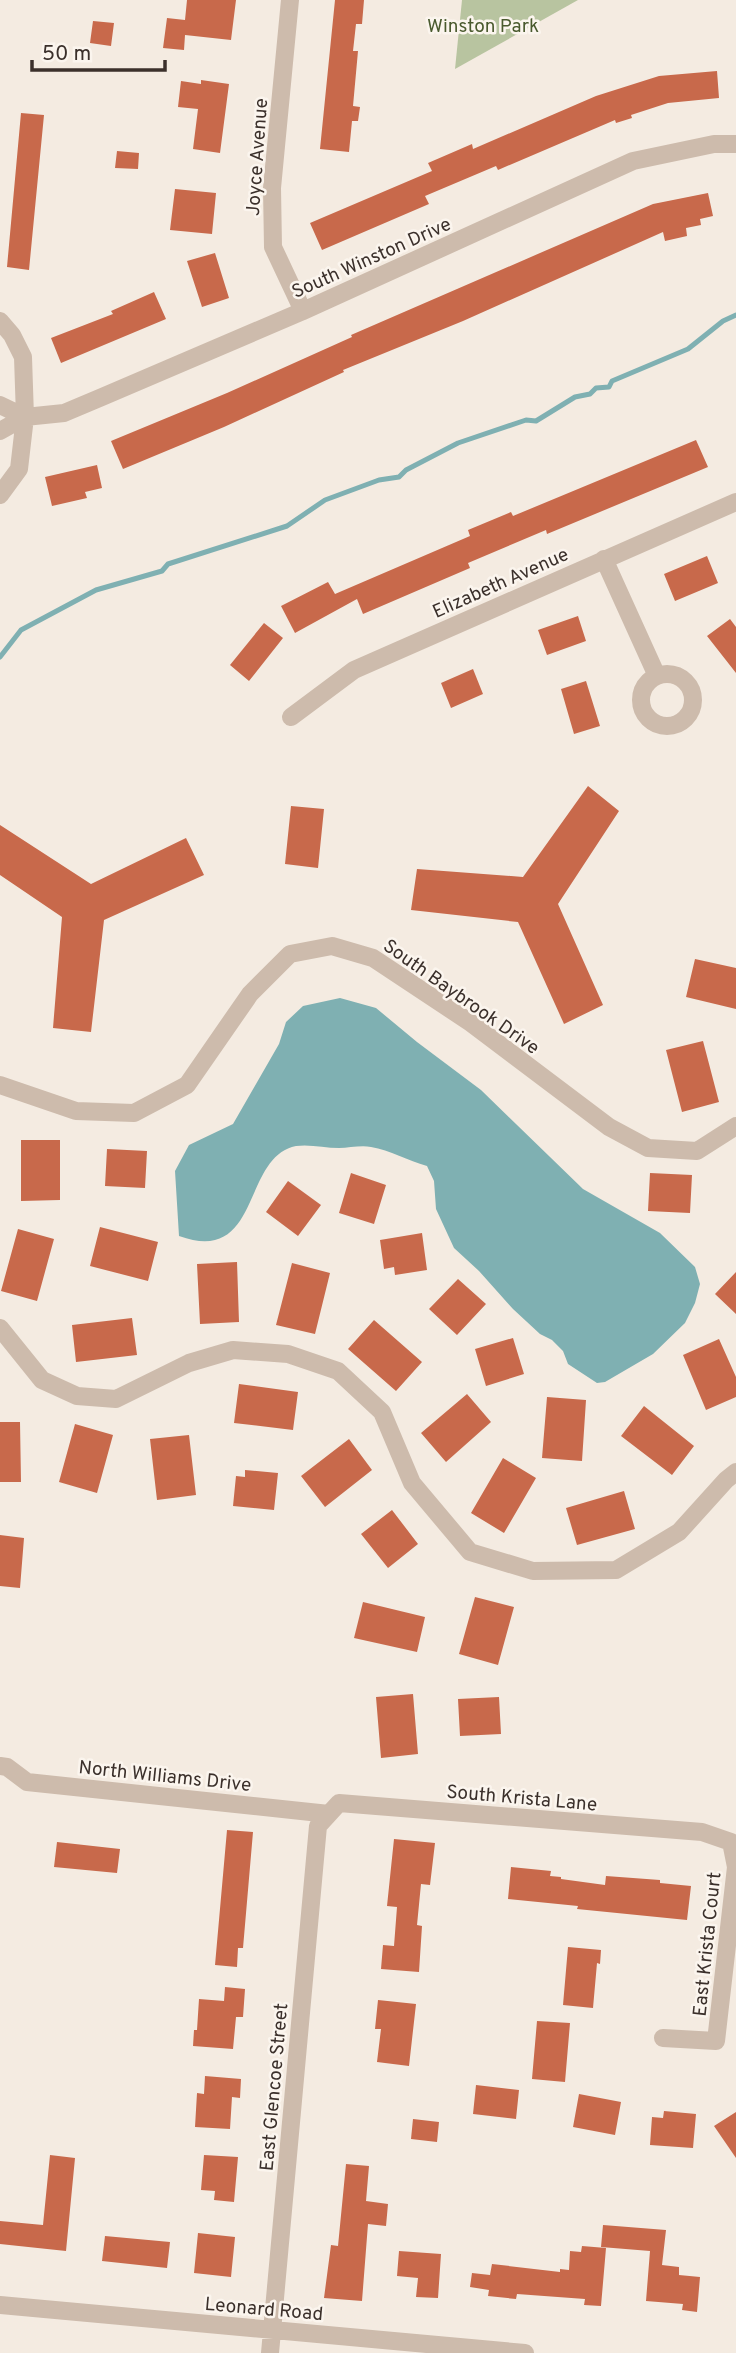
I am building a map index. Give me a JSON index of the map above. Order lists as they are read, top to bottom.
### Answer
{
  "streets": {
    "street": [
      "Joyce Avenue",
      "South Winston Drive",
      "Elizabeth Avenue",
      "South Baybrook Drive",
      "North Williams Drive",
      "South Krista Lane",
      "East Krista Court",
      "East Glencoe Street",
      "Leonard Road"
    ]
  },
  "crossings": [
    ["Joyce Avenue", "South Winston Drive"],
    ["North Williams Drive", "South Krista Lane"],
    ["North Williams Drive", "East Glencoe Street"],
    ["South Krista Lane", "East Krista Court"],
    ["South Krista Lane", "East Glencoe Street"],
    ["East Glencoe Street", "Leonard Road"]
  ],
  "parks": ["Winston Park"],
  "scale_bar": "50 m"
}
